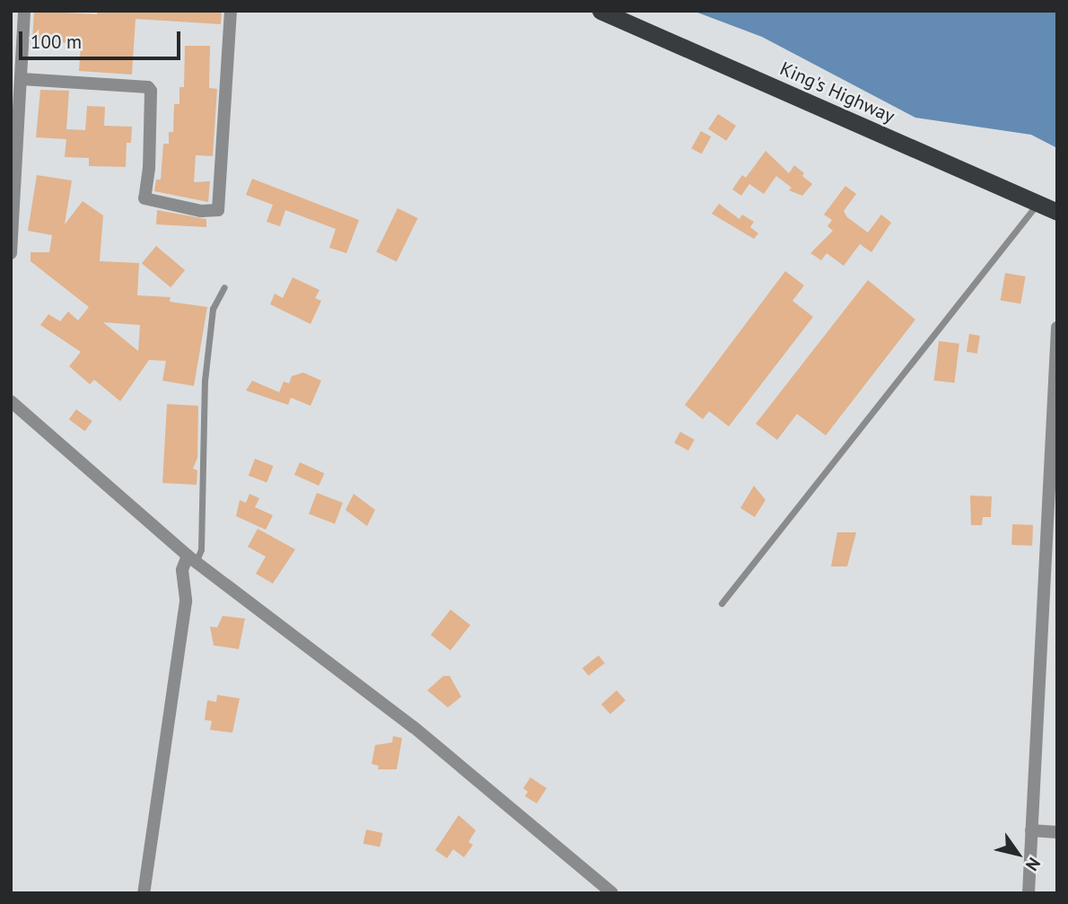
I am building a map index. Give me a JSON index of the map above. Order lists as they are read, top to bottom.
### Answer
{
  "streets": {
    "highway": ["King's Highway"]
  },
  "scale_bar": "100 m",
  "north": "bottom right"
}
